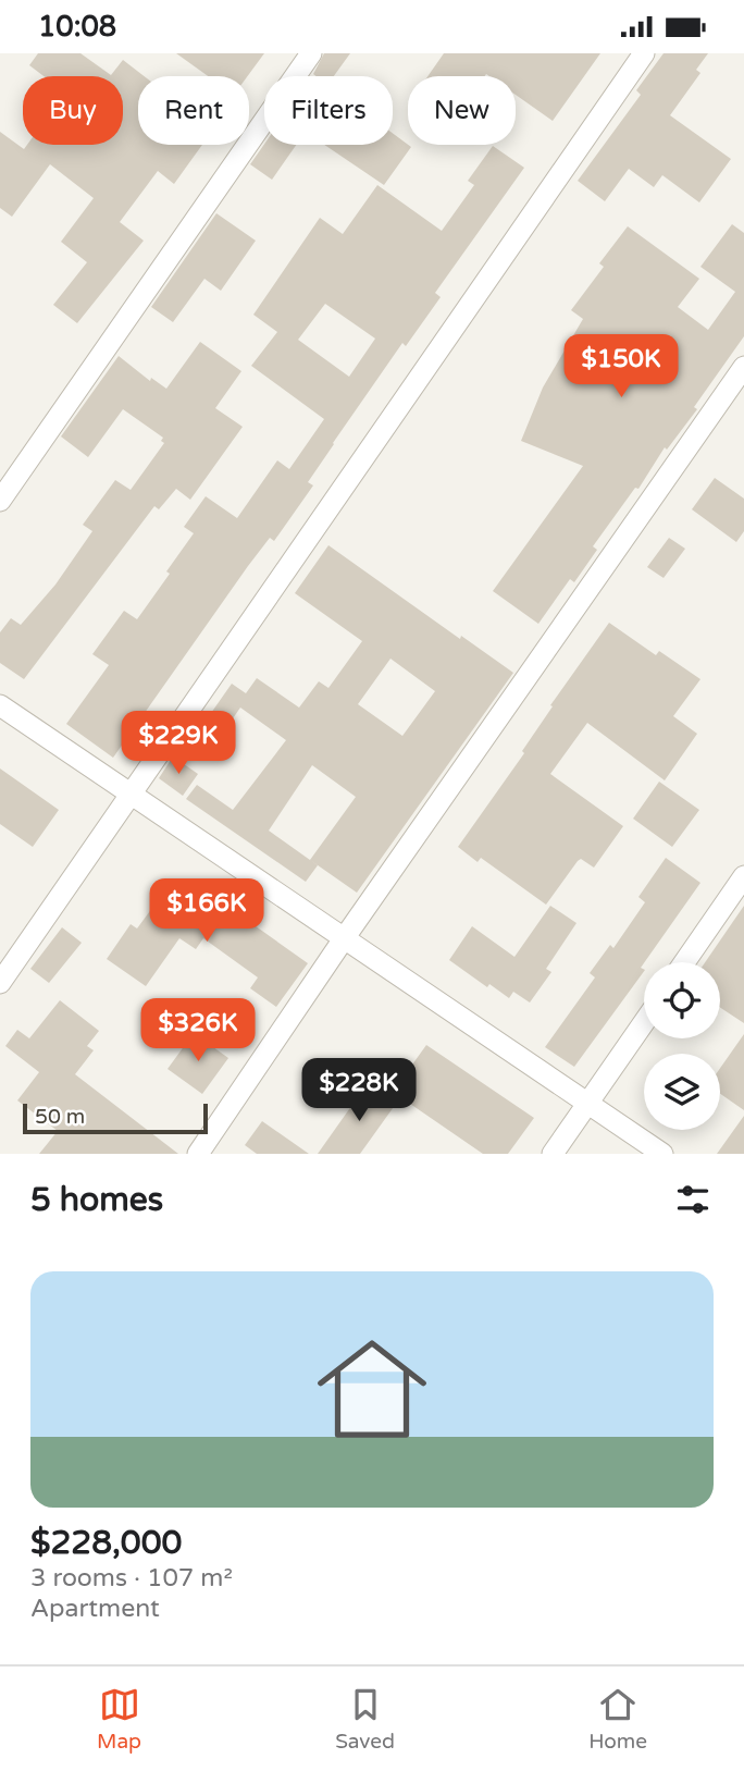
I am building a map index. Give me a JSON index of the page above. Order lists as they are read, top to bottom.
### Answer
{
  "scale_bar": "50 m",
  "page": {
    "status": "10:08",
    "chip": [
      "Buy",
      "Rent",
      "Filters",
      "New"
    ],
    "price": [
      "$150K",
      "$229K",
      "$166K",
      "$326K",
      "$228K"
    ],
    "scale": "50 m",
    "heading": "5 homes",
    "list": [
      {
        "name": "$228,000",
        "note": "3 rooms · 107 m² · Apartment"
      }
    ],
    "tabs": ["Map", "Saved", "Home"]
  }
}
